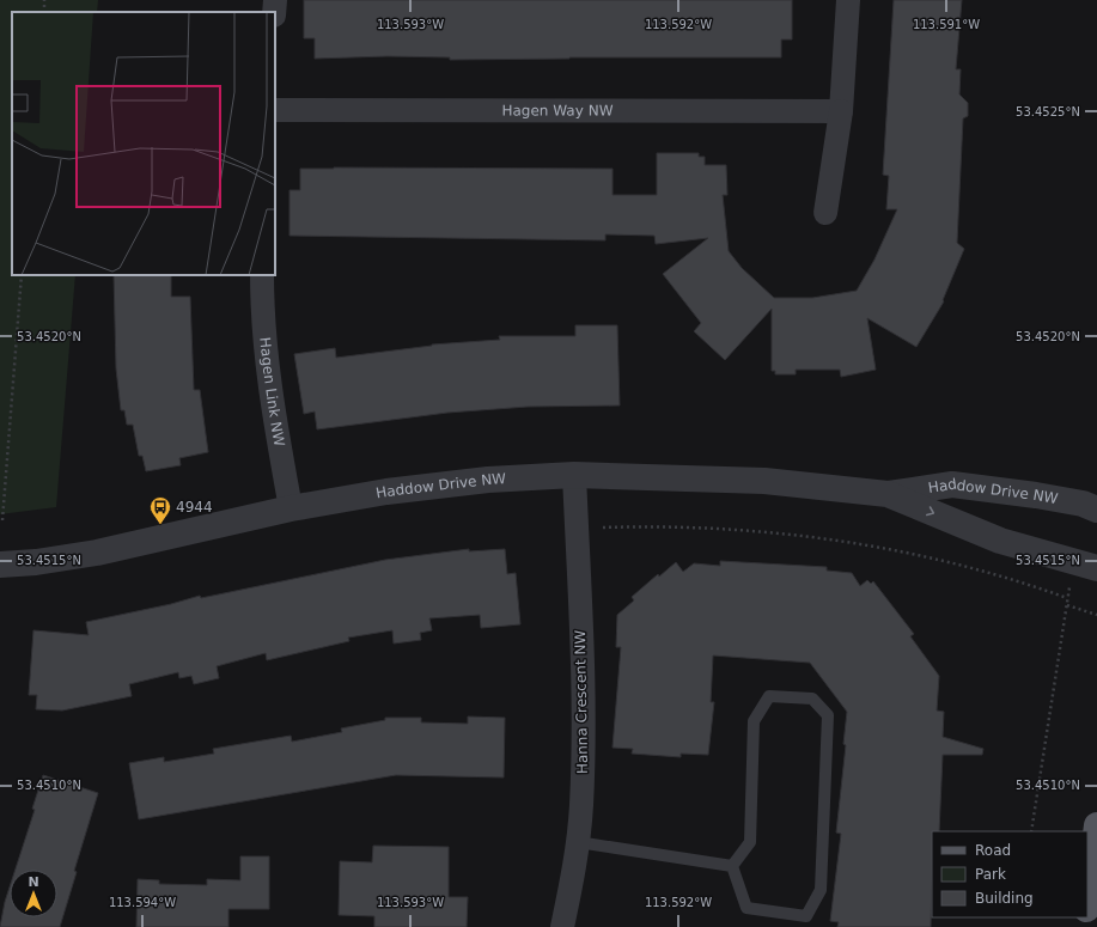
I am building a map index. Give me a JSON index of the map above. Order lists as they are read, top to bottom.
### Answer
{
  "streets": {
    "street": [
      "Hagen Way NW",
      "Hagen Link NW",
      "Haddow Drive NW",
      "Hanna Crescent NW"
    ]
  },
  "crossings": [
    ["Hagen Link NW", "Haddow Drive NW"],
    ["Haddow Drive NW", "Hanna Crescent NW"]
  ],
  "places": {
    "bus stop": ["4944"]
  },
  "legend": ["Road", "Park", "Building"],
  "north": "top",
  "coordinates": [
    "113.593°W",
    "113.592°W",
    "113.591°W",
    "53.4525°N",
    "53.4520°N",
    "53.4515°N",
    "53.4510°N",
    "113.594°W"
  ]
}
